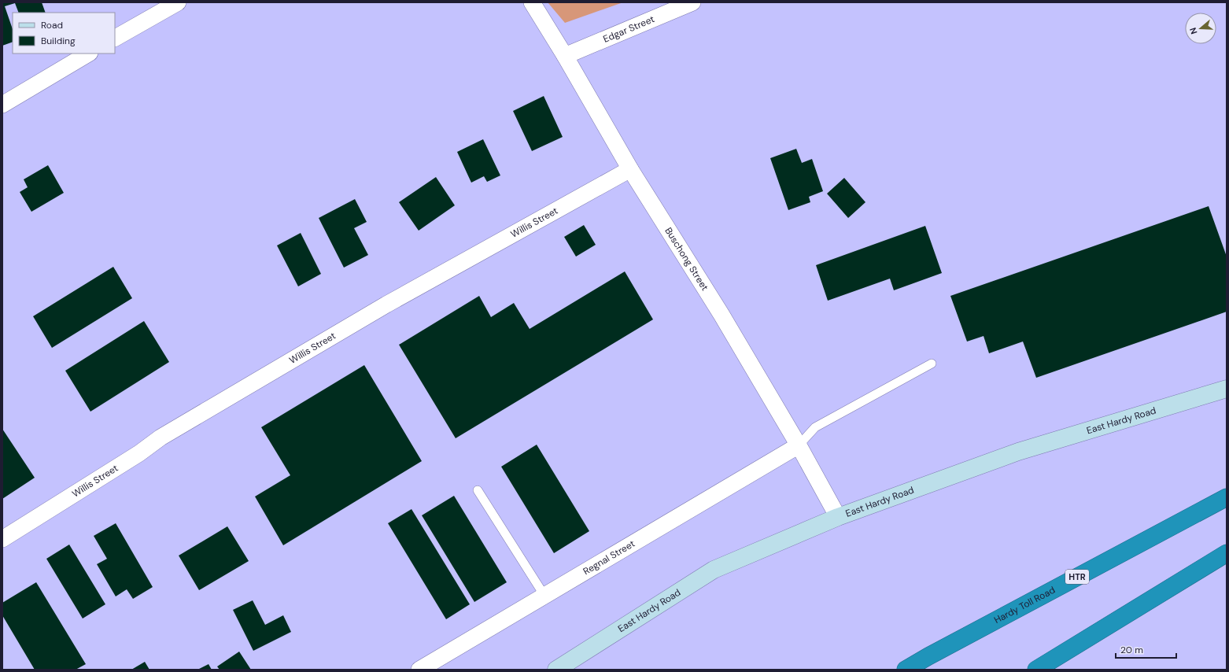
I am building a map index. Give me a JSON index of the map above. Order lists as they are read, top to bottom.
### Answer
{
  "streets": {
    "highway": ["HTR", "Hardy Toll Road"],
    "main road": ["East Hardy Road"],
    "street": [
      "Edgar Street",
      "Willis Street",
      "Buschong Street",
      "Regnal Street"
    ]
  },
  "crossings": [
    ["Edgar Street", "Buschong Street"],
    ["Willis Street", "Buschong Street"],
    ["Buschong Street", "East Hardy Road"],
    ["Buschong Street", "Regnal Street"]
  ],
  "legend": ["Road", "Building"],
  "scale_bar": "20 m",
  "north": "left"
}
